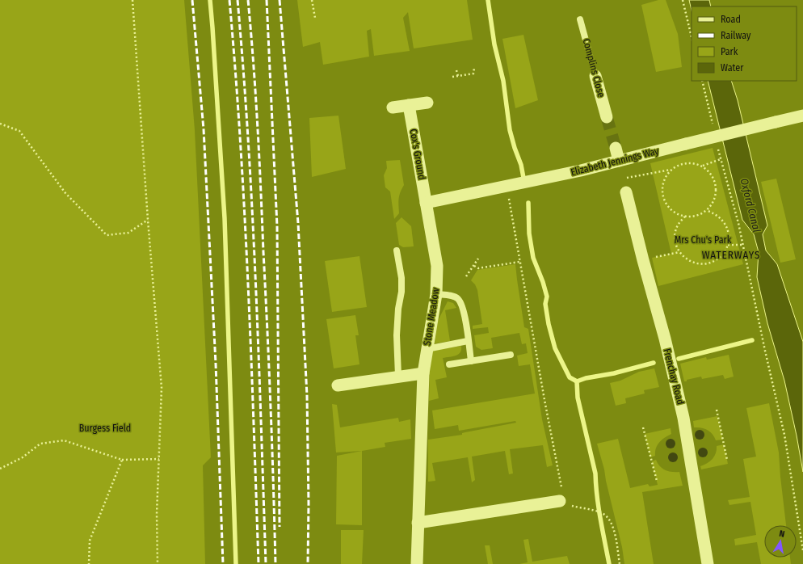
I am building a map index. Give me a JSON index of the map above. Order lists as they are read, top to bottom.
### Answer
{
  "streets": {
    "street": [
      "Complins Close",
      "Cox's Ground",
      "Elizabeth Jennings Way",
      "Stone Meadow",
      "Frenchay Road"
    ]
  },
  "crossings": [
    ["Cox's Ground", "Elizabeth Jennings Way"],
    ["Cox's Ground", "Stone Meadow"],
    ["Elizabeth Jennings Way", "Stone Meadow"]
  ],
  "districts": ["WATERWAYS"],
  "water": ["Oxford Canal"],
  "parks": ["Mrs Chu's Park", "Burgess Field"],
  "legend": [
    "Road",
    "Railway",
    "Park",
    "Water"
  ],
  "north": "top"
}
